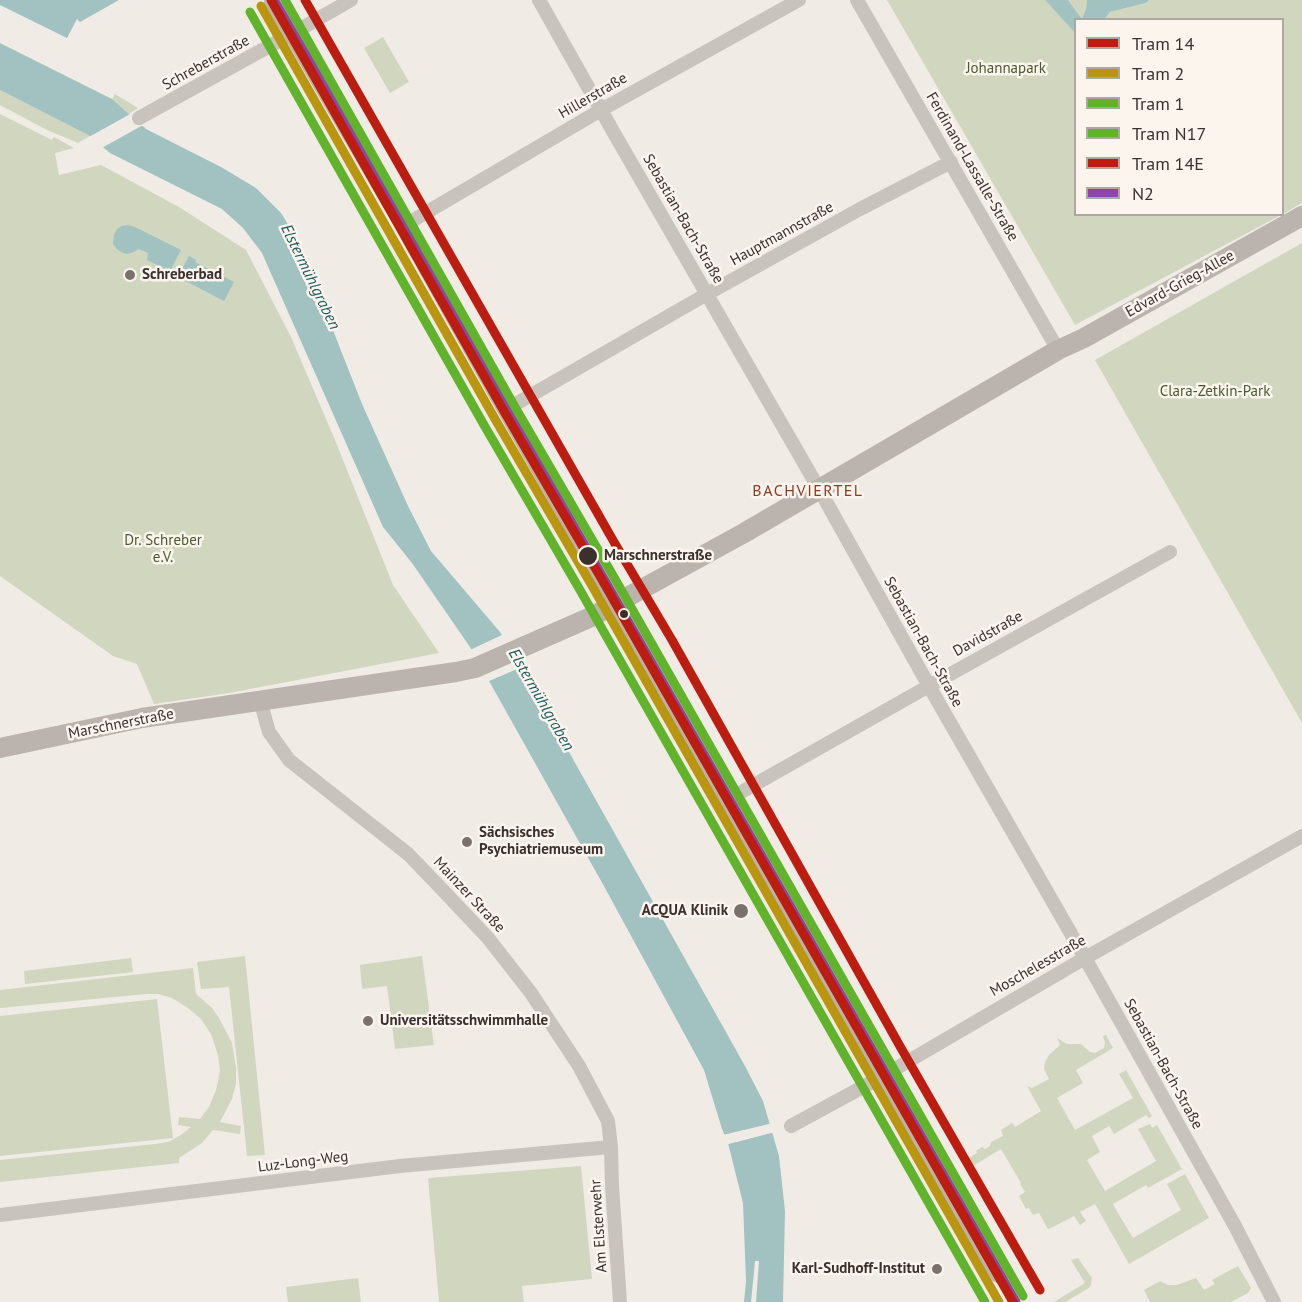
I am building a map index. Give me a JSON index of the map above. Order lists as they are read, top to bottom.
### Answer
{
  "streets": {
    "main road": ["Edvard-Grieg-Allee", "Marschnerstraße"],
    "street": [
      "Schreberstraße",
      "Hillerstraße",
      "Ferdinand-Lassalle-Straße",
      "Sebastian-Bach-Straße",
      "Hauptmannstraße",
      "Davidstraße",
      "Mainzer Straße",
      "Moschelesstraße",
      "Luz-Long-Weg",
      "Am Elsterwehr"
    ]
  },
  "crossings": [
    ["Hillerstraße", "Sebastian-Bach-Straße"],
    ["Ferdinand-Lassalle-Straße", "Hauptmannstraße"],
    ["Ferdinand-Lassalle-Straße", "Edvard-Grieg-Allee"],
    ["Ferdinand-Lassalle-Straße", "Marschnerstraße"],
    ["Sebastian-Bach-Straße", "Hauptmannstraße"],
    ["Sebastian-Bach-Straße", "Davidstraße"],
    ["Sebastian-Bach-Straße", "Marschnerstraße"],
    ["Sebastian-Bach-Straße", "Moschelesstraße"],
    ["Edvard-Grieg-Allee", "Marschnerstraße"],
    ["Marschnerstraße", "Mainzer Straße"],
    ["Mainzer Straße", "Luz-Long-Weg"],
    ["Mainzer Straße", "Am Elsterwehr"],
    ["Luz-Long-Weg", "Am Elsterwehr"]
  ],
  "districts": ["BACHVIERTEL"],
  "water": ["Elstermühlgraben"],
  "parks": ["Johannapark", "Clara-Zetkin-Park", "Dr. Schreber e.V."],
  "places": [
    "Schreberbad",
    "Marschnerstraße",
    "Sächsisches Psychiatriemuseum",
    "ACQUA Klinik",
    "Universitätsschwimmhalle",
    "Karl-Sudhoff-Institut"
  ],
  "lines": [
    "tram line 14",
    "tram line 1",
    "tram line 14E",
    "transit line N2",
    "tram line 2",
    "tram line N17"
  ],
  "legend": [
    "Tram 14",
    "Tram 2",
    "Tram 1",
    "Tram N17",
    "Tram 14E",
    "N2"
  ]
}
